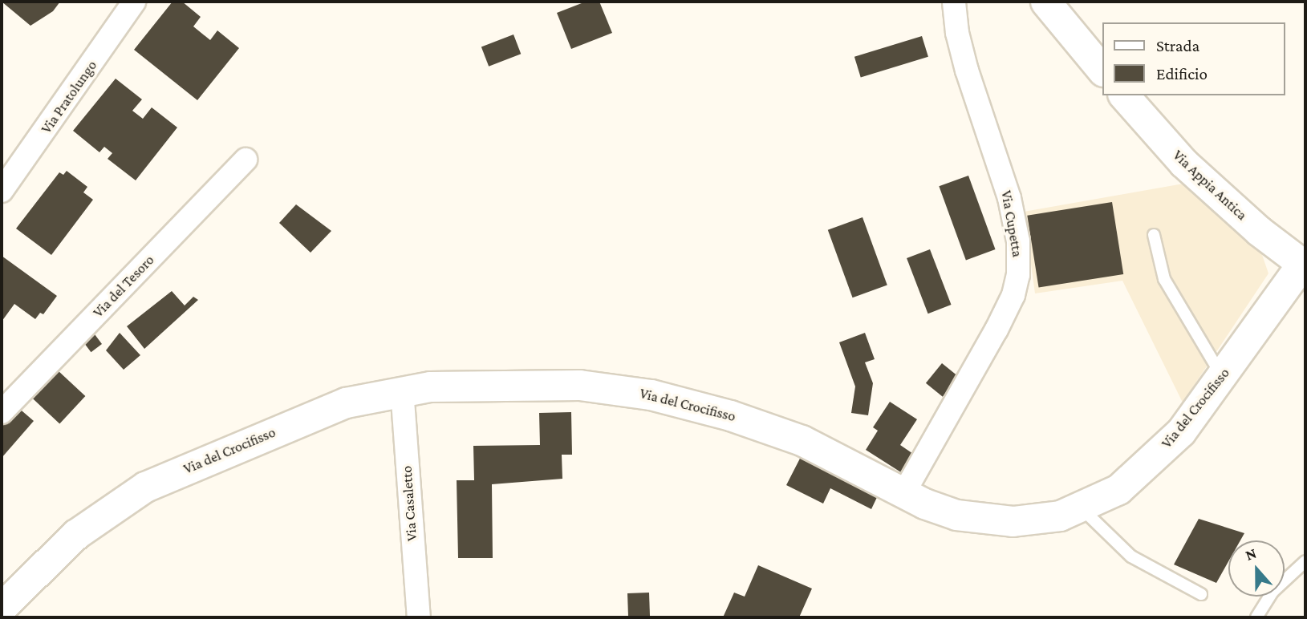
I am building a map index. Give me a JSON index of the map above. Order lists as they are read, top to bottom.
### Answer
{
  "streets": {
    "street": [
      "Via Pratolungo",
      "Via Appia Antica",
      "Via Cupetta",
      "Via del Tesoro",
      "Via del Crocifisso",
      "Via Casaletto"
    ]
  },
  "crossings": [
    ["Via Appia Antica", "Via del Crocifisso"],
    ["Via Cupetta", "Via del Crocifisso"],
    ["Via del Crocifisso", "Via Casaletto"]
  ],
  "legend": ["Strada", "Edificio"],
  "north": "top"
}
